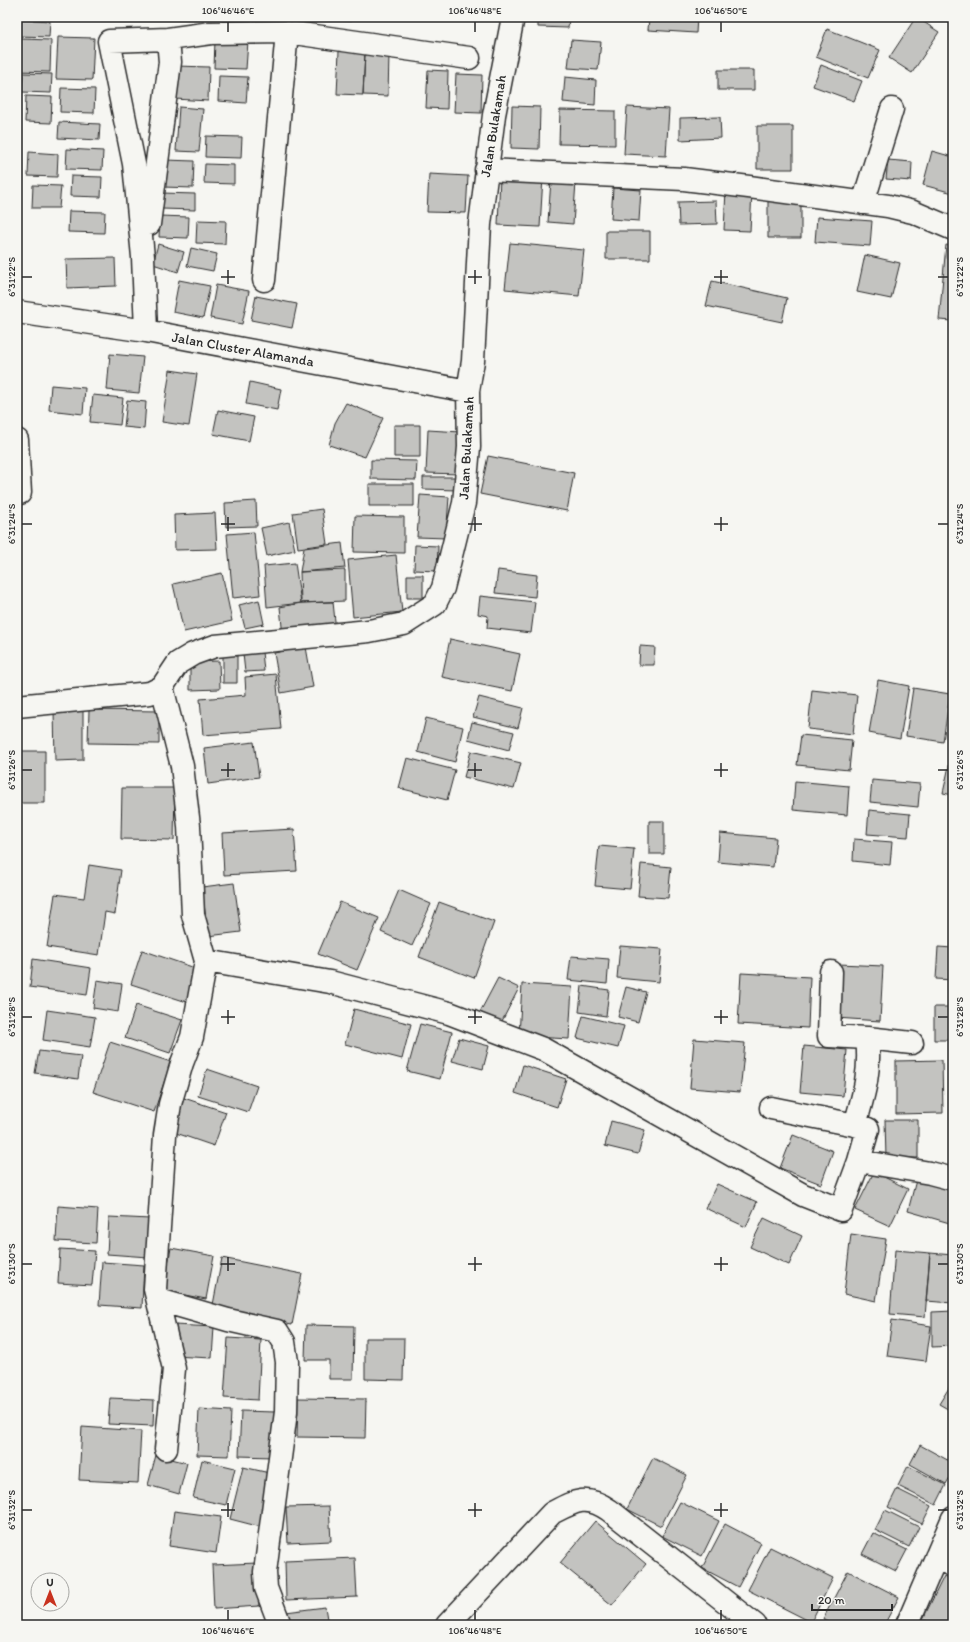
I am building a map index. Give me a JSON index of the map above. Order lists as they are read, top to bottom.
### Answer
{
  "streets": {
    "street": ["Jalan Bulakamah", "Jalan Cluster Alamanda"]
  },
  "crossings": [
    ["Jalan Bulakamah", "Jalan Cluster Alamanda"]
  ],
  "scale_bar": "20 m",
  "north": "top",
  "coordinates": [
    "106°46'46\"E",
    "106°46'48\"E",
    "106°46'50\"E",
    "6°31'22\"S",
    "6°31'24\"S",
    "6°31'26\"S",
    "6°31'28\"S",
    "6°31'30\"S",
    "6°31'32\"S"
  ]
}
